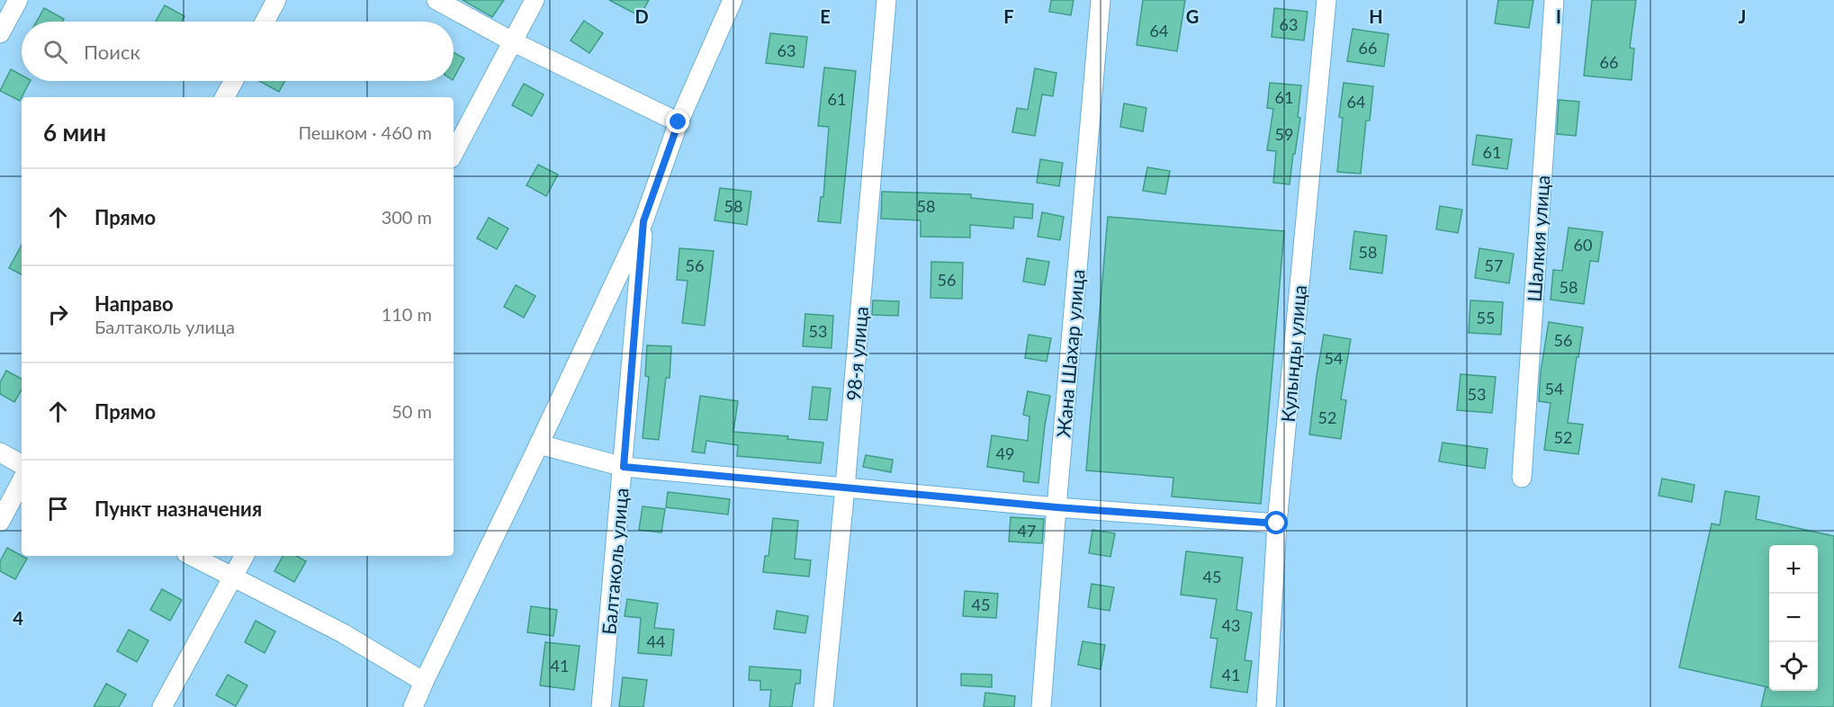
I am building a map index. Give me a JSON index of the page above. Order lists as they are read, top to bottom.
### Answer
{
  "streets": {
    "street": [
      "Шалкия улица",
      "98-я улица",
      "Жана Шахар улица",
      "Кулынды улица",
      "Балтаколь улица"
    ]
  },
  "house_numbers": [
    "63",
    "64",
    "66",
    "63",
    "66",
    "61",
    "61",
    "64",
    "59",
    "61",
    "58",
    "58",
    "60",
    "58",
    "56",
    "57",
    "56",
    "58",
    "55",
    "53",
    "56",
    "54",
    "54",
    "53",
    "52",
    "52",
    "49",
    "47",
    "45",
    "45",
    "43",
    "44",
    "41",
    "41"
  ],
  "page": {
    "search": "Поиск",
    "heading": ["6 мин", "Пешком · 460 m"],
    "list": [
      ["Прямо", "300 m"],
      ["Направо", "Балтаколь улица", "110 m"],
      ["Прямо", "50 m"],
      "Пункт назначения"
    ],
    "map_buttons": ["+", "−"]
  },
  "grid": {
    "columns": [
      "D",
      "E",
      "F",
      "G",
      "H",
      "I",
      "J"
    ],
    "rows": ["4"]
  }
}
